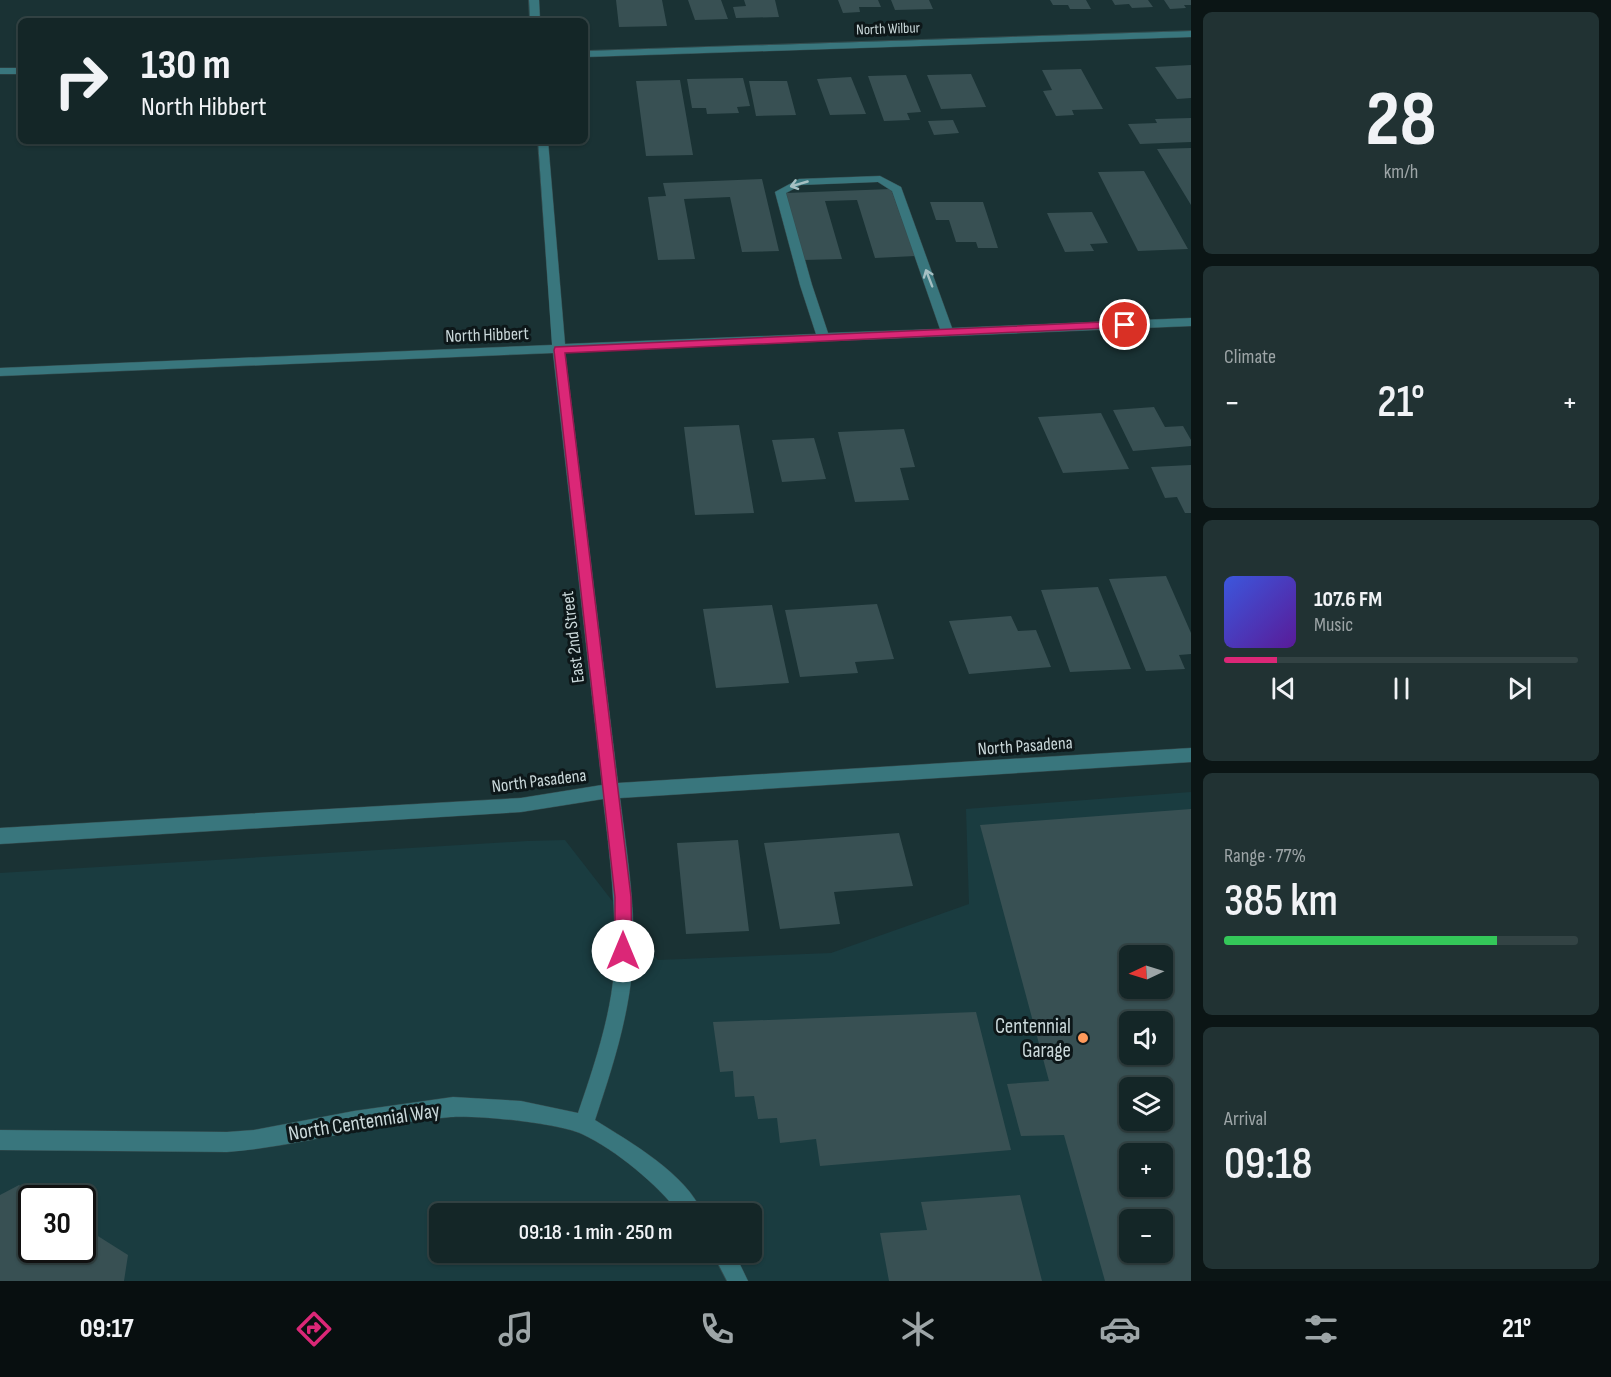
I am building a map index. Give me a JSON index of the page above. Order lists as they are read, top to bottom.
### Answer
{
  "streets": {
    "street": [
      "North Wilbur",
      "North Hibbert",
      "East 2nd Street",
      "North Pasadena",
      "North Centennial Way"
    ]
  },
  "crossings": [
    ["North Hibbert", "East 2nd Street"],
    ["East 2nd Street", "North Pasadena"],
    ["East 2nd Street", "North Centennial Way"]
  ],
  "places": ["Centennial Garage"],
  "north": "left",
  "page": {
    "tile": [
      ["28", "km/h"],
      "Climate",
      ["Range · 77%", "385 km"],
      ["Arrival", "09:18"]
    ],
    "turn": ["130 m", "North Hibbert"],
    "heat": ["−", "21°", "+"],
    "song": ["107.6 FM", "Music"],
    "map_buttons": ["+", "−"],
    "limit": "30",
    "trip": "09:18 · 1 min · 250 m",
    "tabs": ["09:17", "21°"]
  }
}
